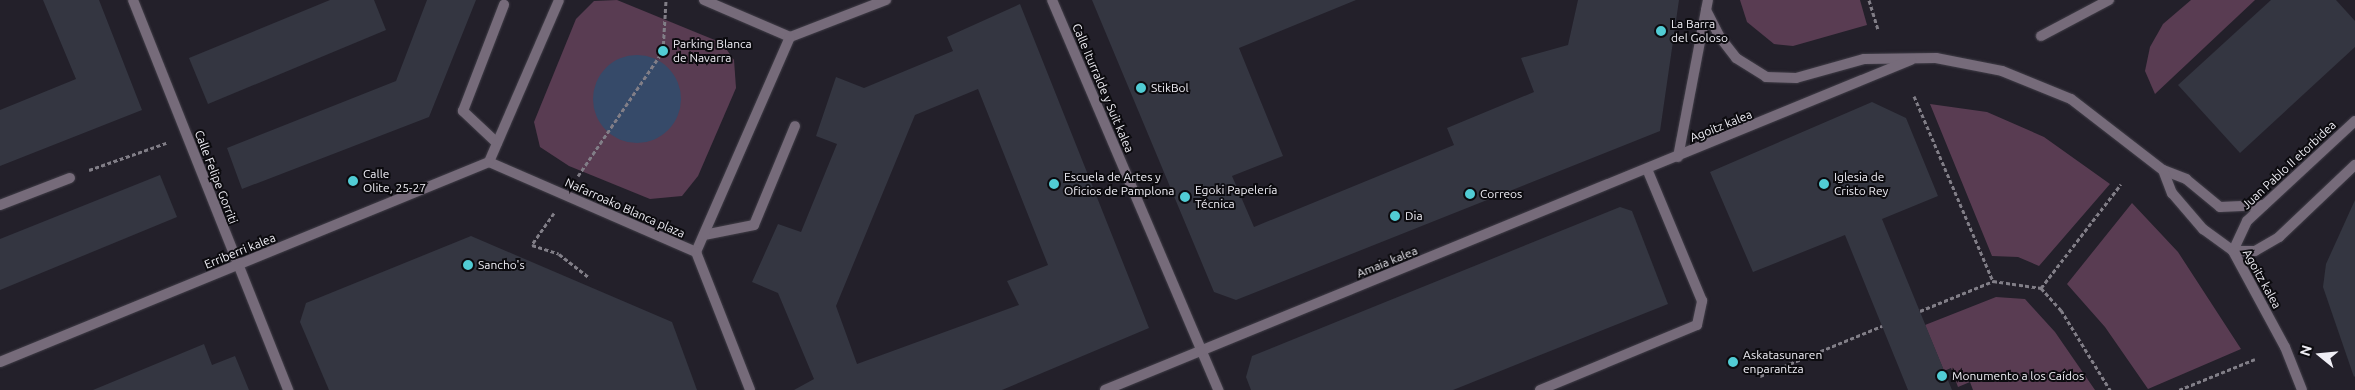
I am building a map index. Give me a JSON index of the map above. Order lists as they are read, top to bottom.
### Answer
{
  "streets": {
    "street": [
      "Calle Iturralde y Suit kalea",
      "Agoitz kalea",
      "Juan Pablo II etorbidea",
      "Calle Felipe Gorriti",
      "Nafarroako Blanca plaza",
      "Erriberri kalea",
      "Amaia kalea"
    ]
  },
  "crossings": [
    ["Calle Iturralde y Suit kalea", "Amaia kalea"],
    ["Agoitz kalea", "Juan Pablo II etorbidea"],
    ["Agoitz kalea", "Amaia kalea"],
    ["Calle Felipe Gorriti", "Erriberri kalea"],
    ["Nafarroako Blanca plaza", "Erriberri kalea"]
  ],
  "places": [
    "La Barra del Goloso",
    "Parking Blanca de Navarra",
    "StikBol",
    "Calle Olite, 25-27",
    "Escuela de Artes y Oficios de Pamplona",
    "Iglesia de Cristo Rey",
    "Correos",
    "Egoki Papelería Técnica",
    "Dia",
    "Sancho's",
    "Askatasunaren enparantza",
    "Monumento a los Caídos"
  ],
  "north": "left"
}
